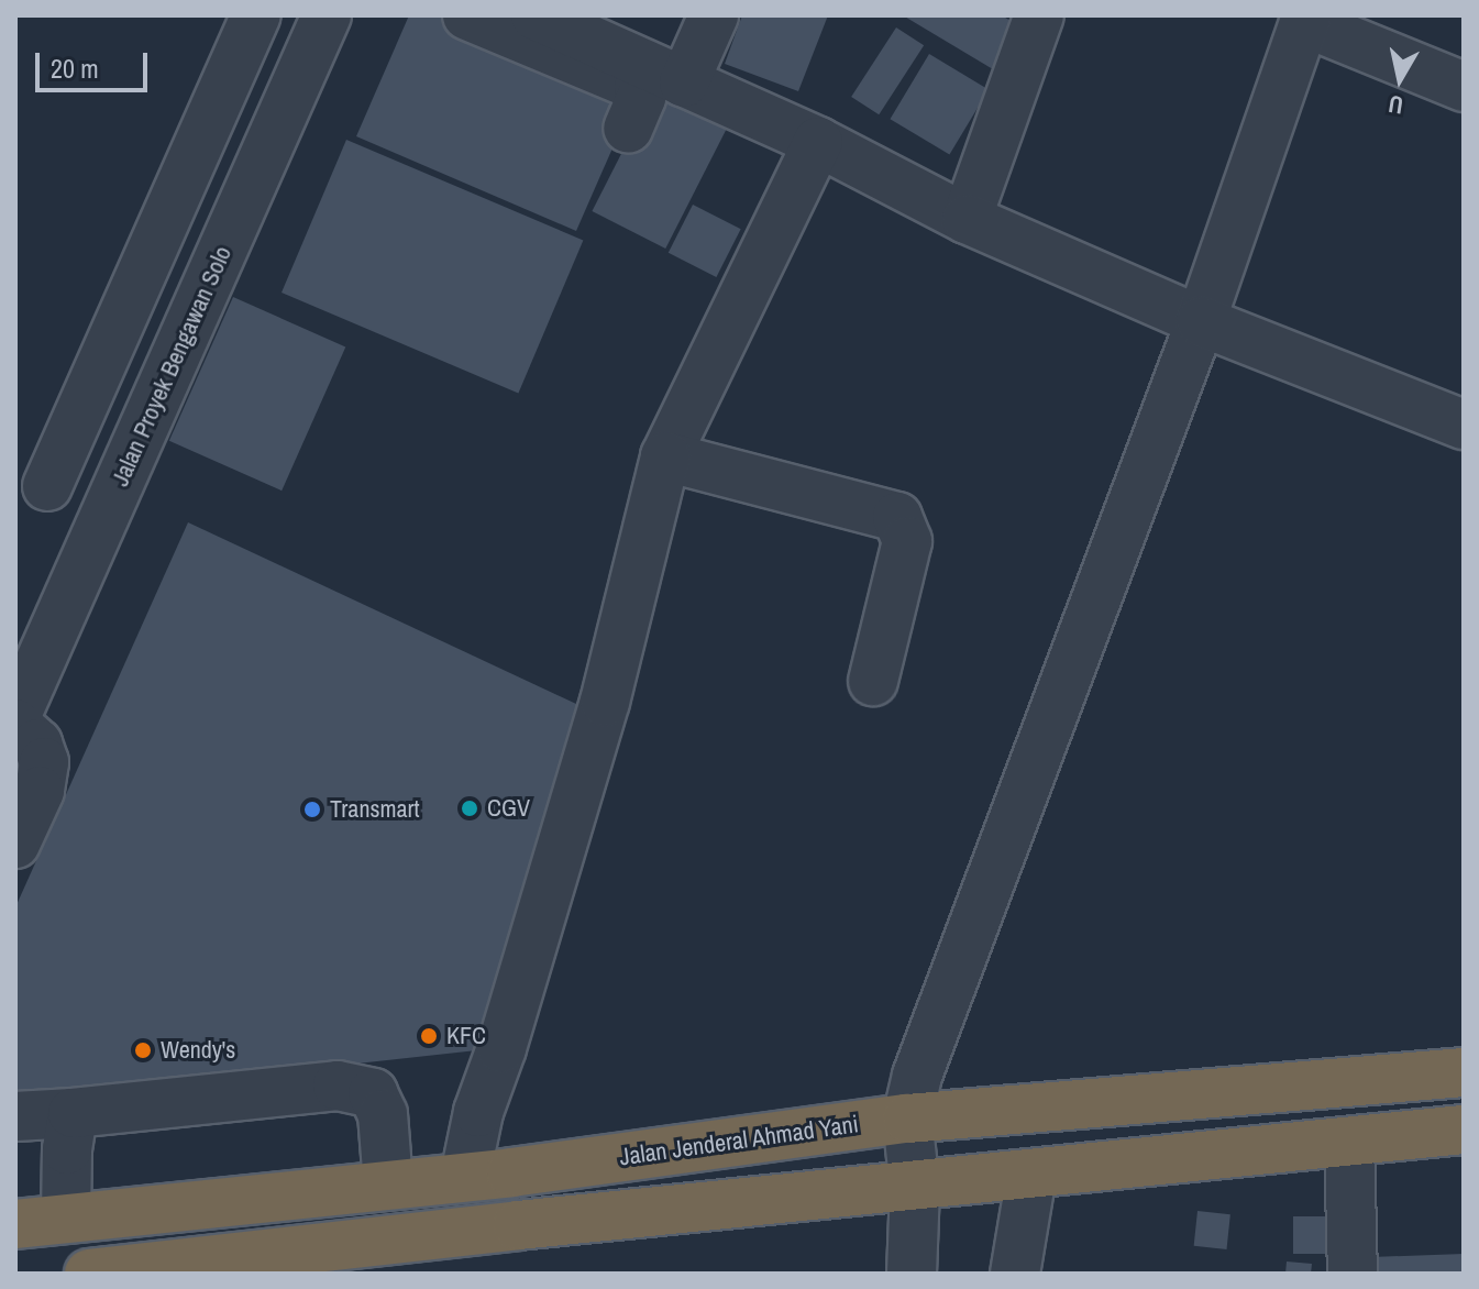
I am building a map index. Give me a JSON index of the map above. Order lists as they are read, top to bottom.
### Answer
{
  "streets": {
    "highway": ["Jalan Jenderal Ahmad Yani"],
    "street": ["Jalan Proyek Bengawan Solo"]
  },
  "places": [
    "CGV",
    "Transmart",
    "KFC",
    "Wendy's"
  ],
  "scale_bar": "20 m",
  "north": "bottom"
}
